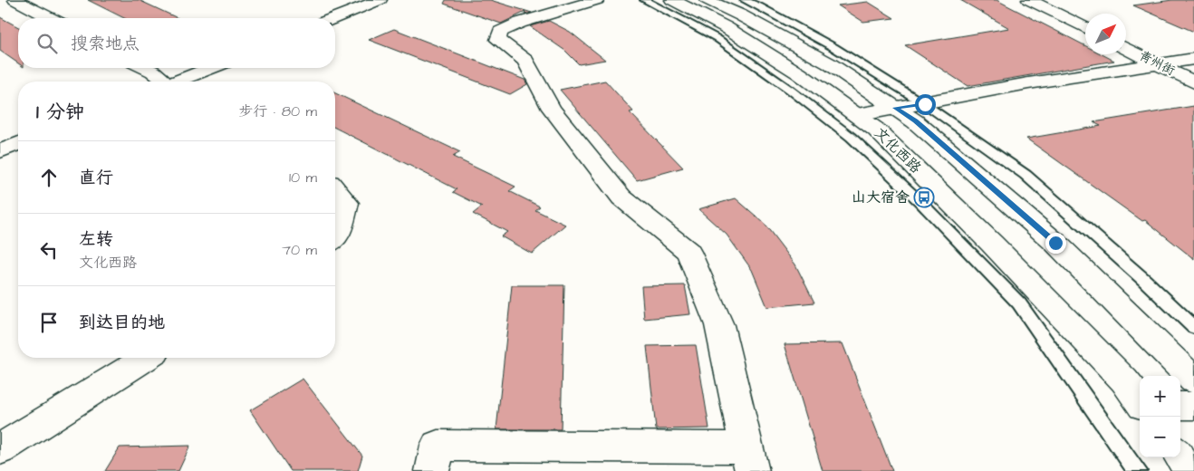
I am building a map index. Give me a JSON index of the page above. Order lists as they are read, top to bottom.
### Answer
{
  "streets": {
    "street": ["青州街", "文化西路"]
  },
  "places": {
    "bus stop": ["山大宿舍"]
  },
  "north": "top right",
  "page": {
    "search": "搜索地点",
    "heading": ["1 分钟", "步行 · 80 m"],
    "list": [
      ["直行", "10 m"],
      ["左转", "文化西路", "70 m"],
      "到达目的地"
    ],
    "map_buttons": ["+", "−"]
  }
}
